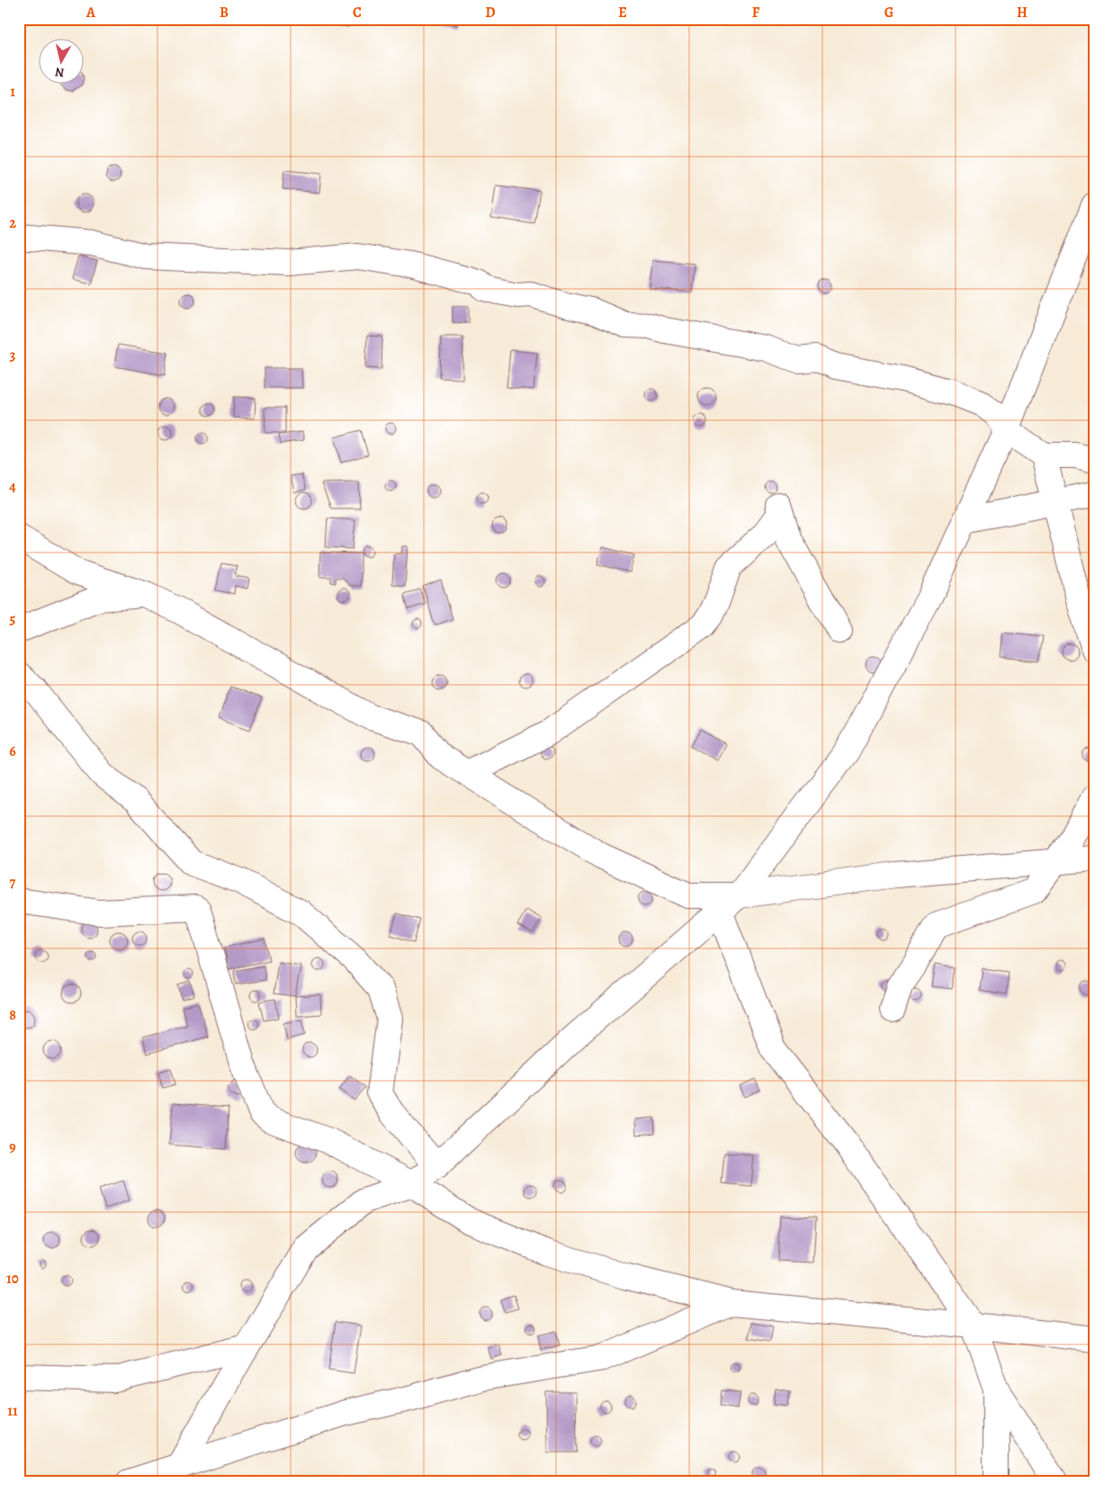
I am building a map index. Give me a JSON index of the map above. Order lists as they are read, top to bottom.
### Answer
{
  "north": "bottom",
  "grid": {
    "columns": [
      "A",
      "B",
      "C",
      "D",
      "E",
      "F",
      "G",
      "H"
    ],
    "rows": [
      "1",
      "2",
      "3",
      "4",
      "5",
      "6",
      "7",
      "8",
      "9",
      "10",
      "11"
    ]
  }
}
